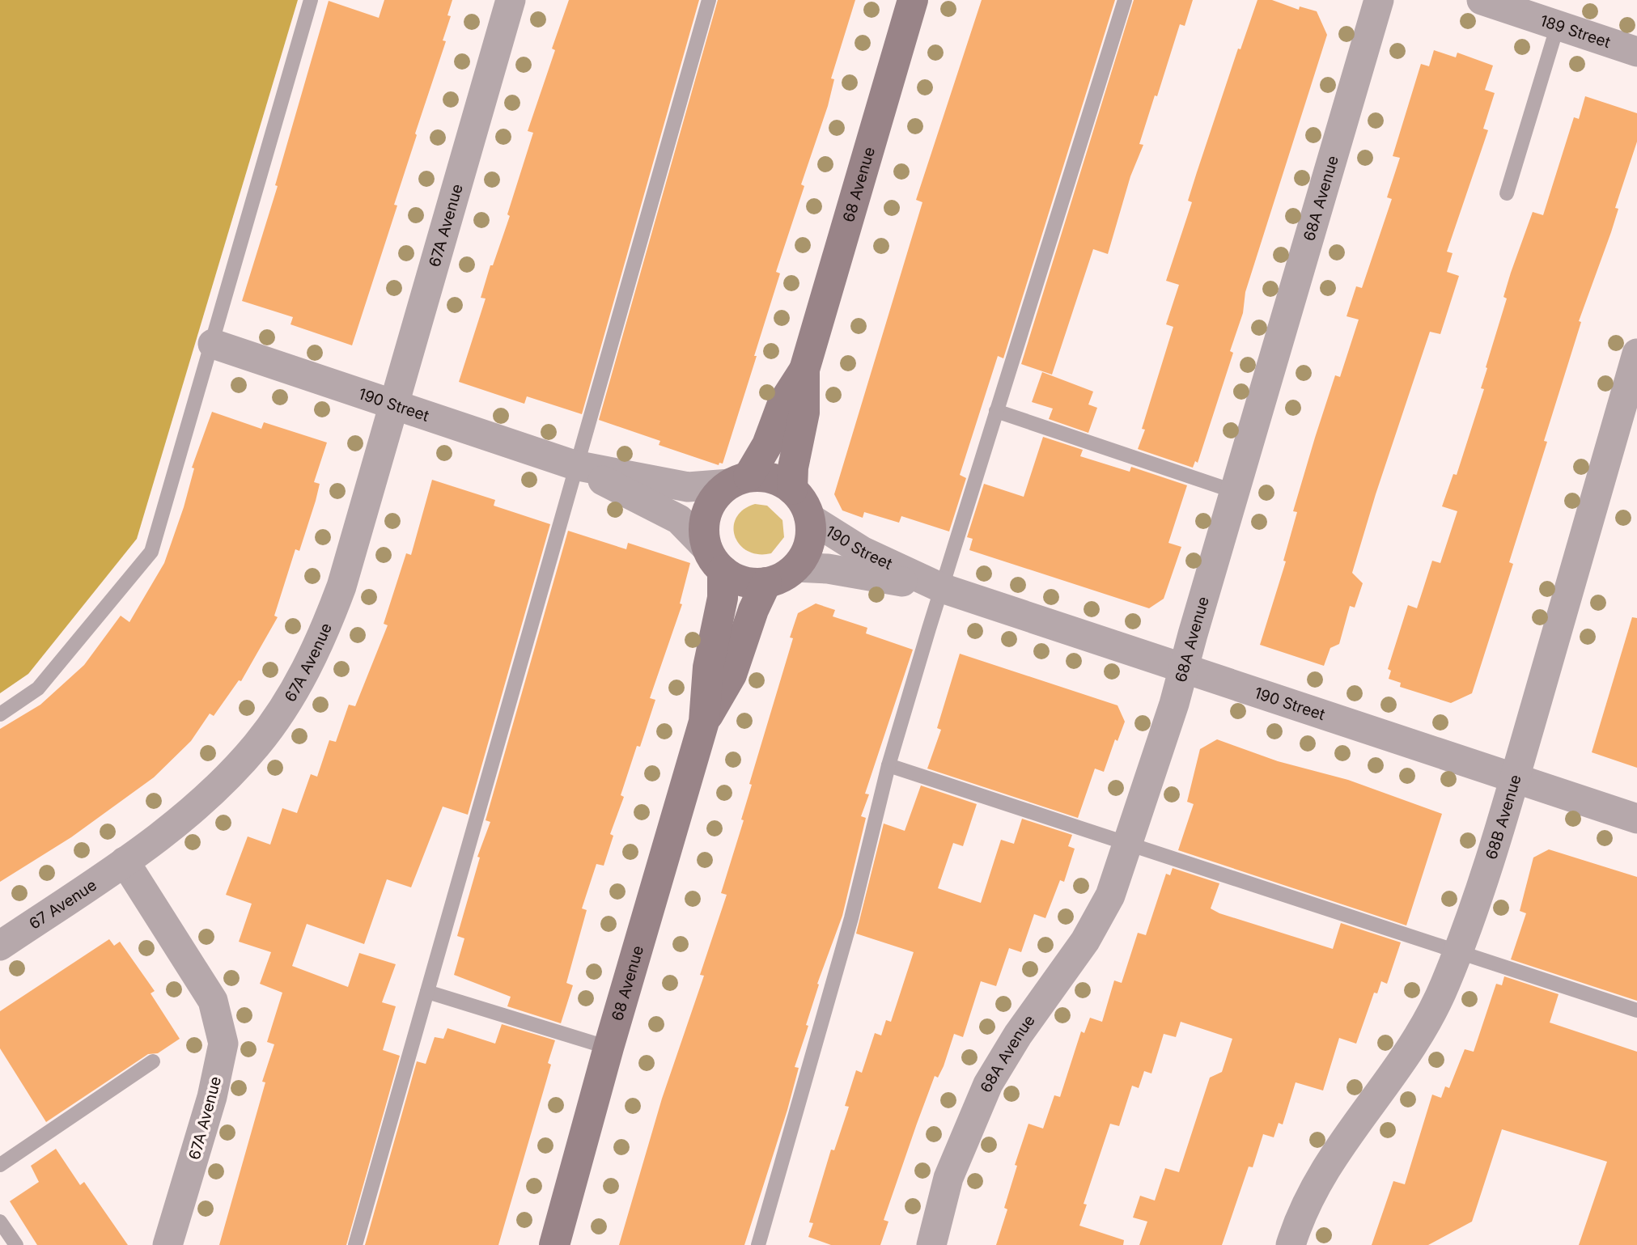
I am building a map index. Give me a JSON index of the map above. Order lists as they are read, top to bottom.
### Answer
{
  "streets": {
    "street": [
      "189 Street",
      "68 Avenue",
      "68A Avenue",
      "67A Avenue",
      "190 Street",
      "68B Avenue",
      "67 Avenue"
    ]
  },
  "crossings": [
    ["68 Avenue", "190 Street"],
    ["68A Avenue", "190 Street"],
    ["67A Avenue", "190 Street"],
    ["67A Avenue", "67 Avenue"],
    ["190 Street", "68B Avenue"]
  ]
}
